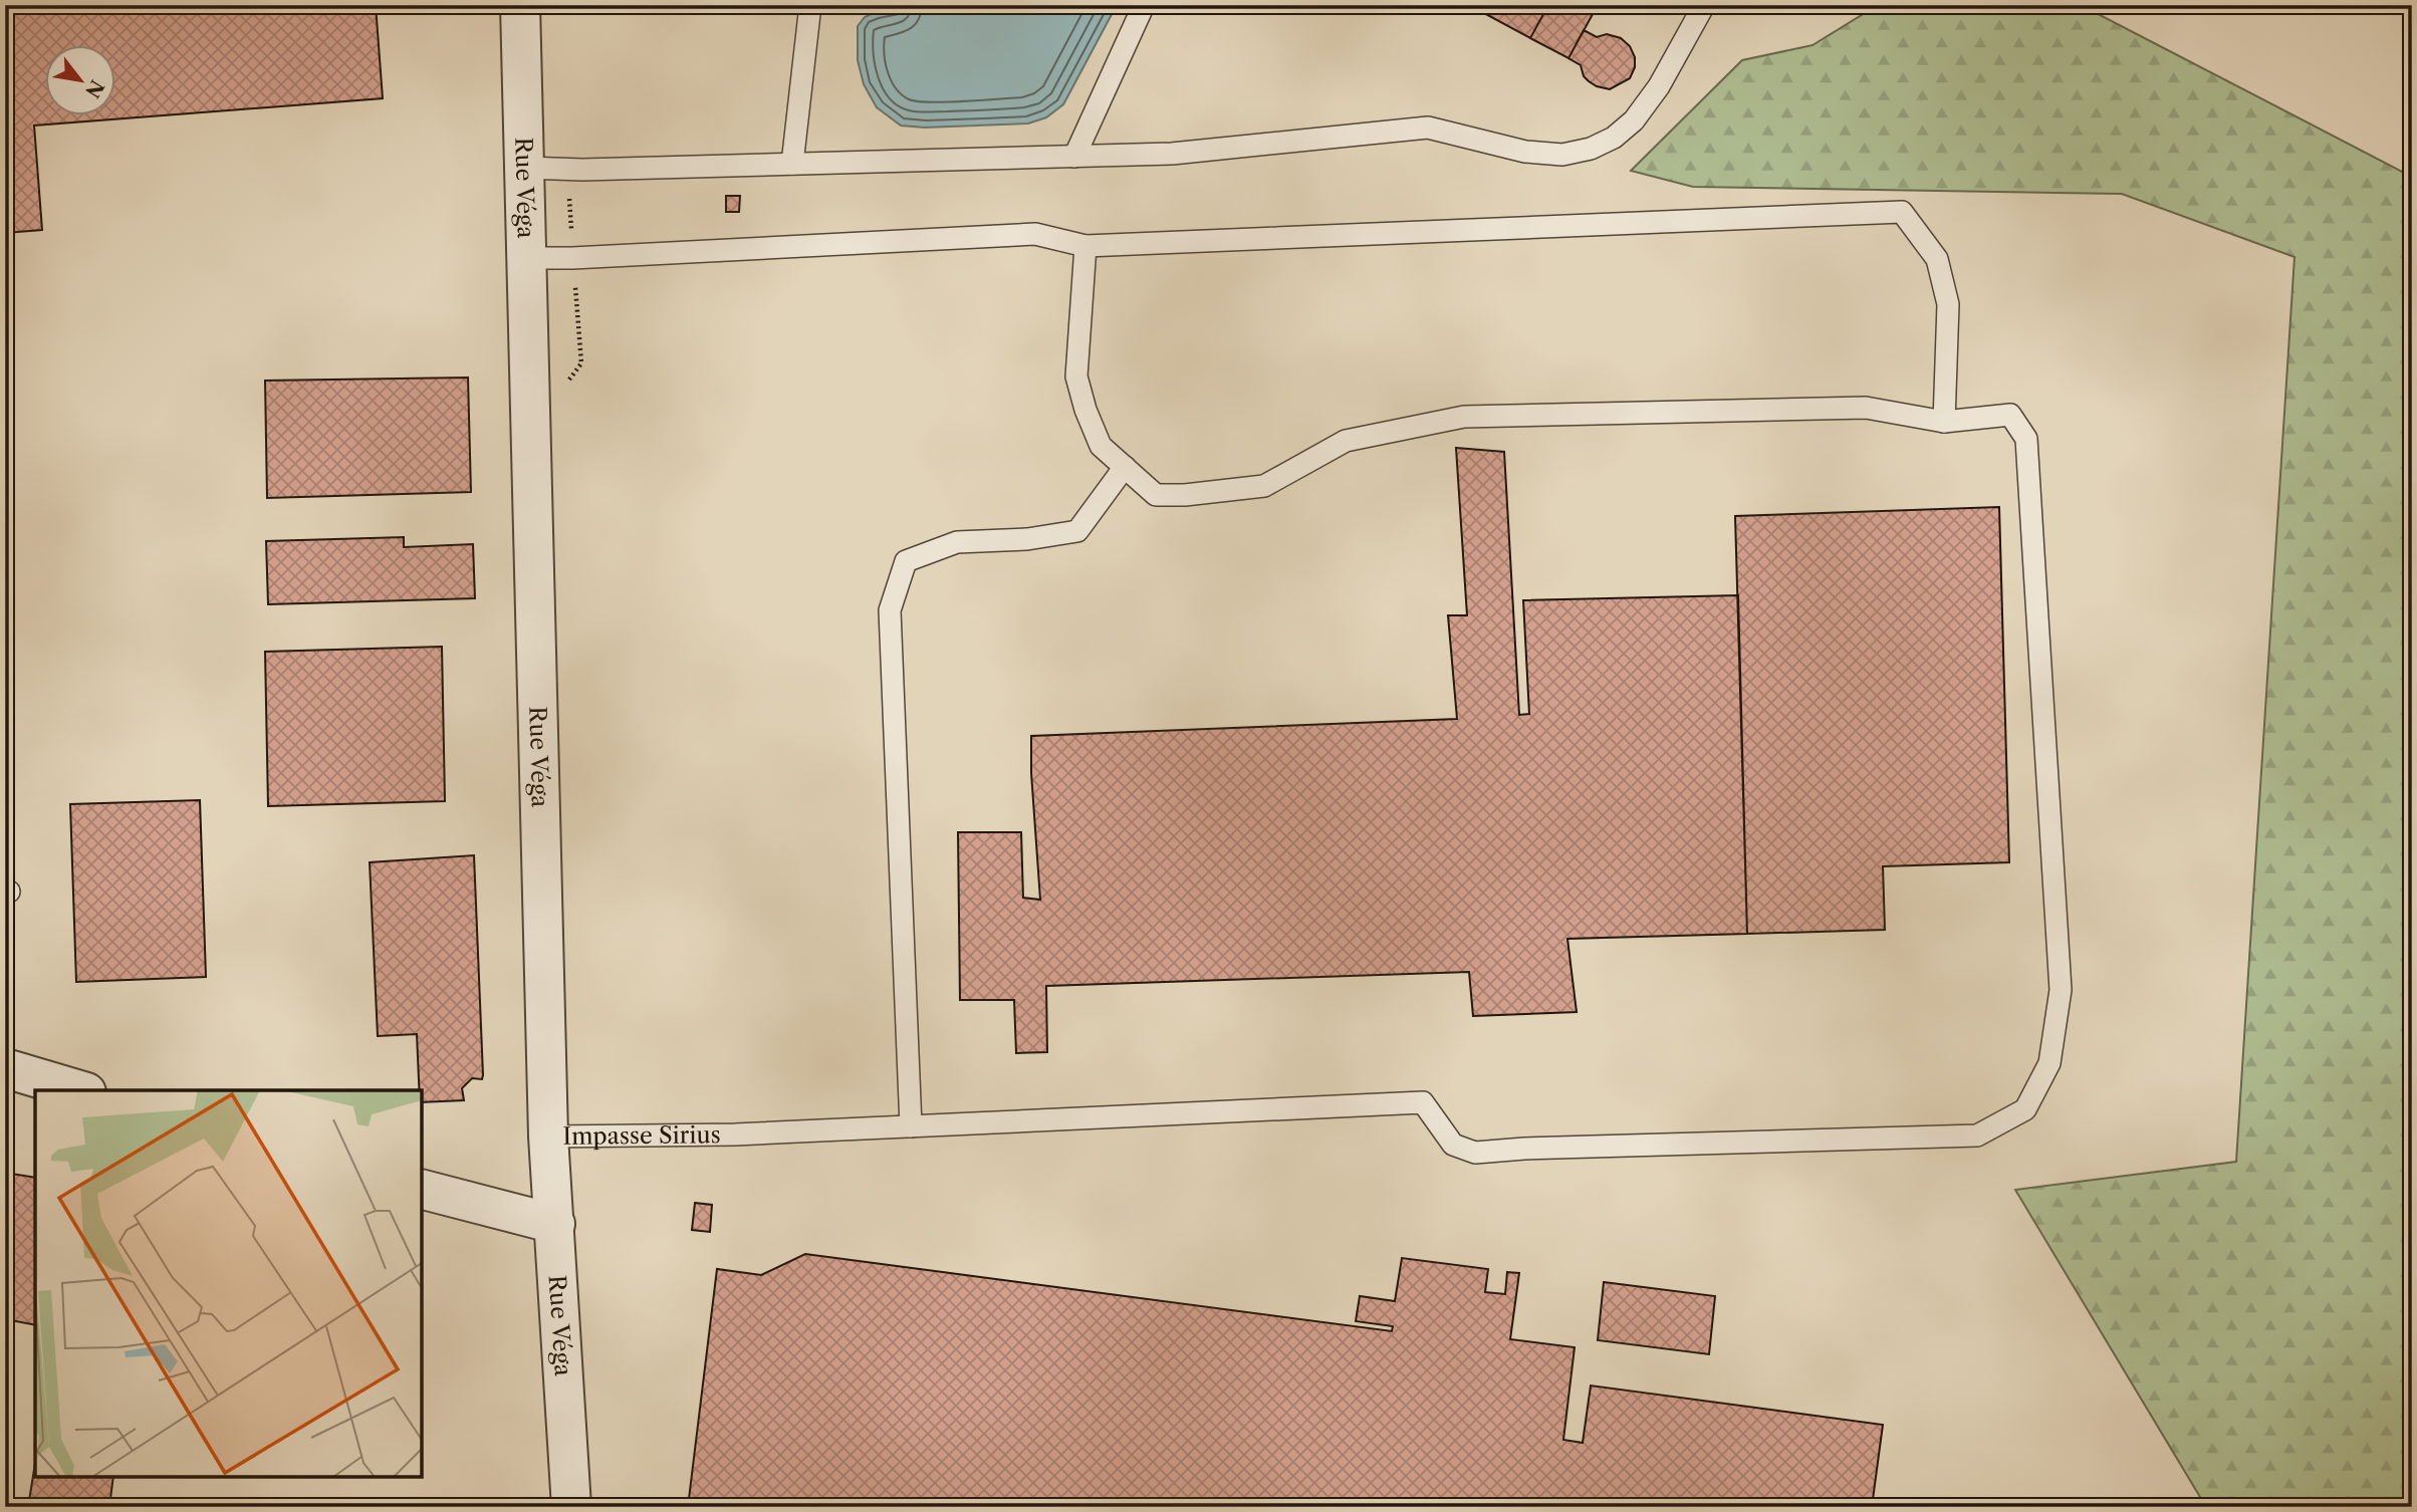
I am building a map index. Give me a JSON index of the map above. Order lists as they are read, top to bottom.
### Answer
{
  "streets": {
    "street": ["Rue Véga"],
    "lane": ["Impasse Sirius"]
  },
  "crossings": [
    ["Rue Véga", "Impasse Sirius"]
  ],
  "north": "bottom right"
}
